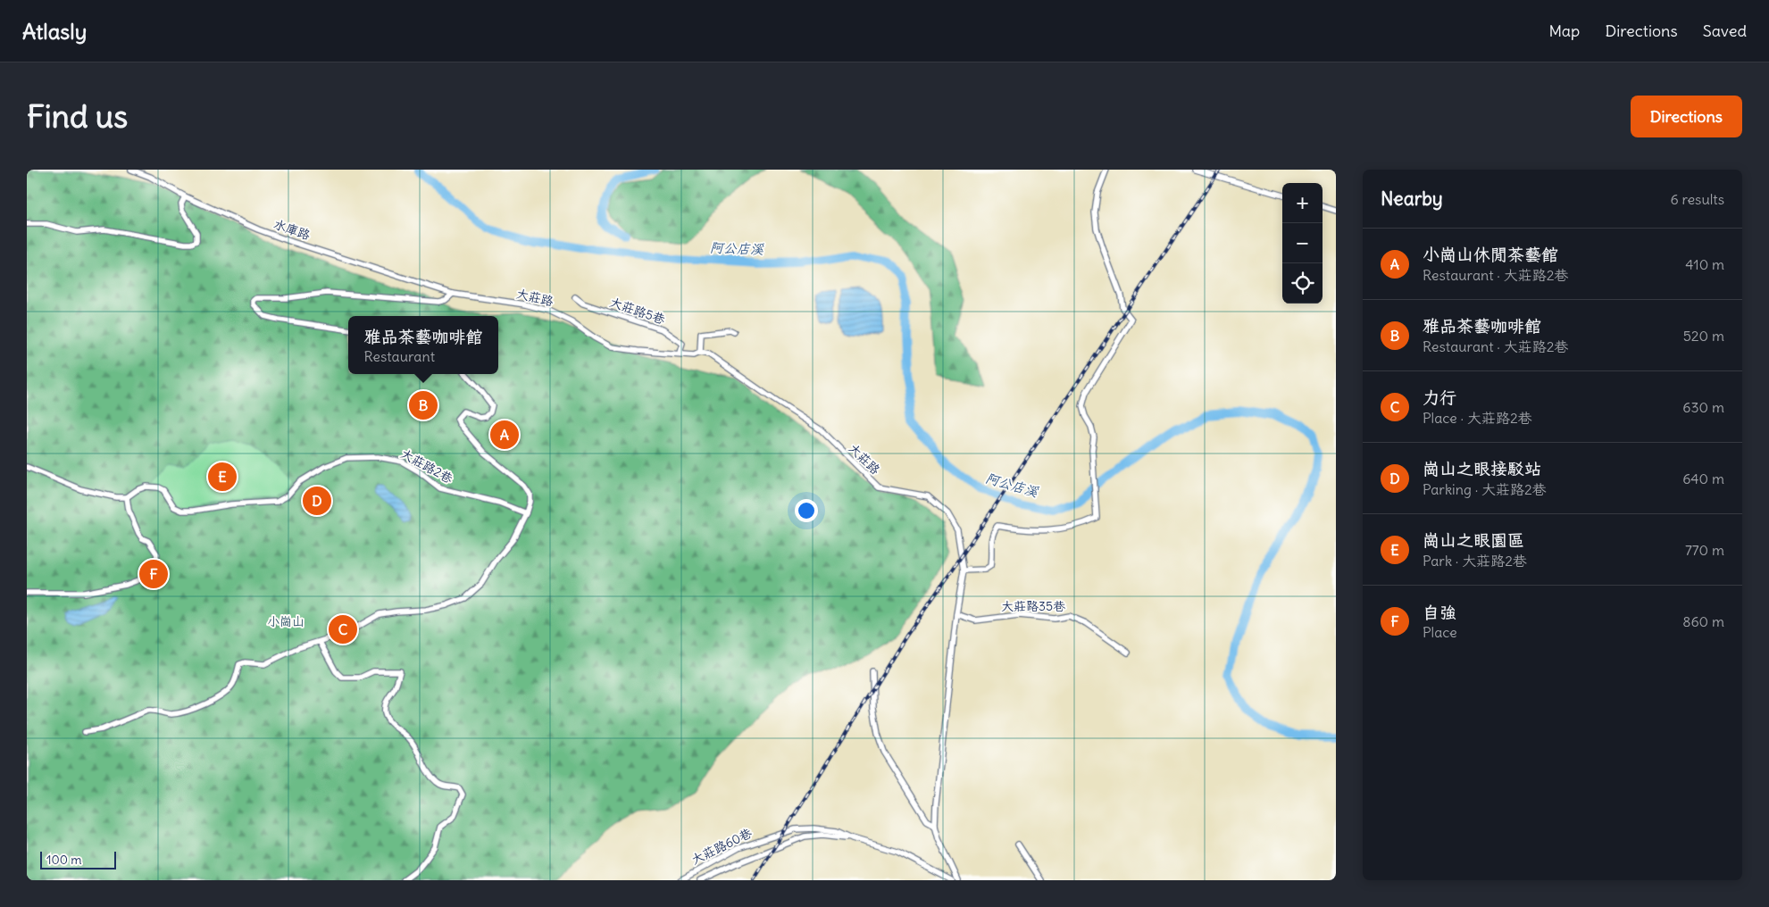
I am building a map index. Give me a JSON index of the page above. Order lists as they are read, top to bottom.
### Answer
{
  "streets": {
    "street": [
      "水庫路",
      "大莊路",
      "大莊路5巷",
      "大莊路2巷",
      "大莊路35巷",
      "大莊路60巷"
    ]
  },
  "crossings": [
    ["水庫路", "大莊路"],
    ["大莊路", "大莊路5巷"],
    ["大莊路", "大莊路35巷"]
  ],
  "water": ["阿公店溪"],
  "parks": ["小崗山"],
  "scale_bar": "100 m",
  "page": {
    "header": "Atlasly",
    "nav": ["Map", "Directions", "Saved"],
    "buttons": "Directions",
    "title": "Find us",
    "heading": ["Nearby", "6 results"],
    "map_buttons": ["+", "−"],
    "list": [
      {
        "mark": "A",
        "name": "小崗山休閒茶藝館",
        "note": "Restaurant · 大莊路2巷",
        "value": "410 m"
      },
      {
        "mark": "B",
        "name": "雅品茶藝咖啡館",
        "note": "Restaurant · 大莊路2巷",
        "value": "520 m"
      },
      {
        "mark": "C",
        "name": "力行",
        "note": "Place · 大莊路2巷",
        "value": "630 m"
      },
      {
        "mark": "D",
        "name": "崗山之眼接駁站",
        "note": "Parking · 大莊路2巷",
        "value": "640 m"
      },
      {
        "mark": "E",
        "name": "崗山之眼園區",
        "note": "Park · 大莊路2巷",
        "value": "770 m"
      },
      {
        "mark": "F",
        "name": "自強",
        "note": "Place",
        "value": "860 m"
      }
    ],
    "popup": ["雅品茶藝咖啡館", "Restaurant"],
    "pins": [
      "B",
      "A",
      "E",
      "D",
      "F",
      "C"
    ],
    "scale": "100 m"
  }
}
